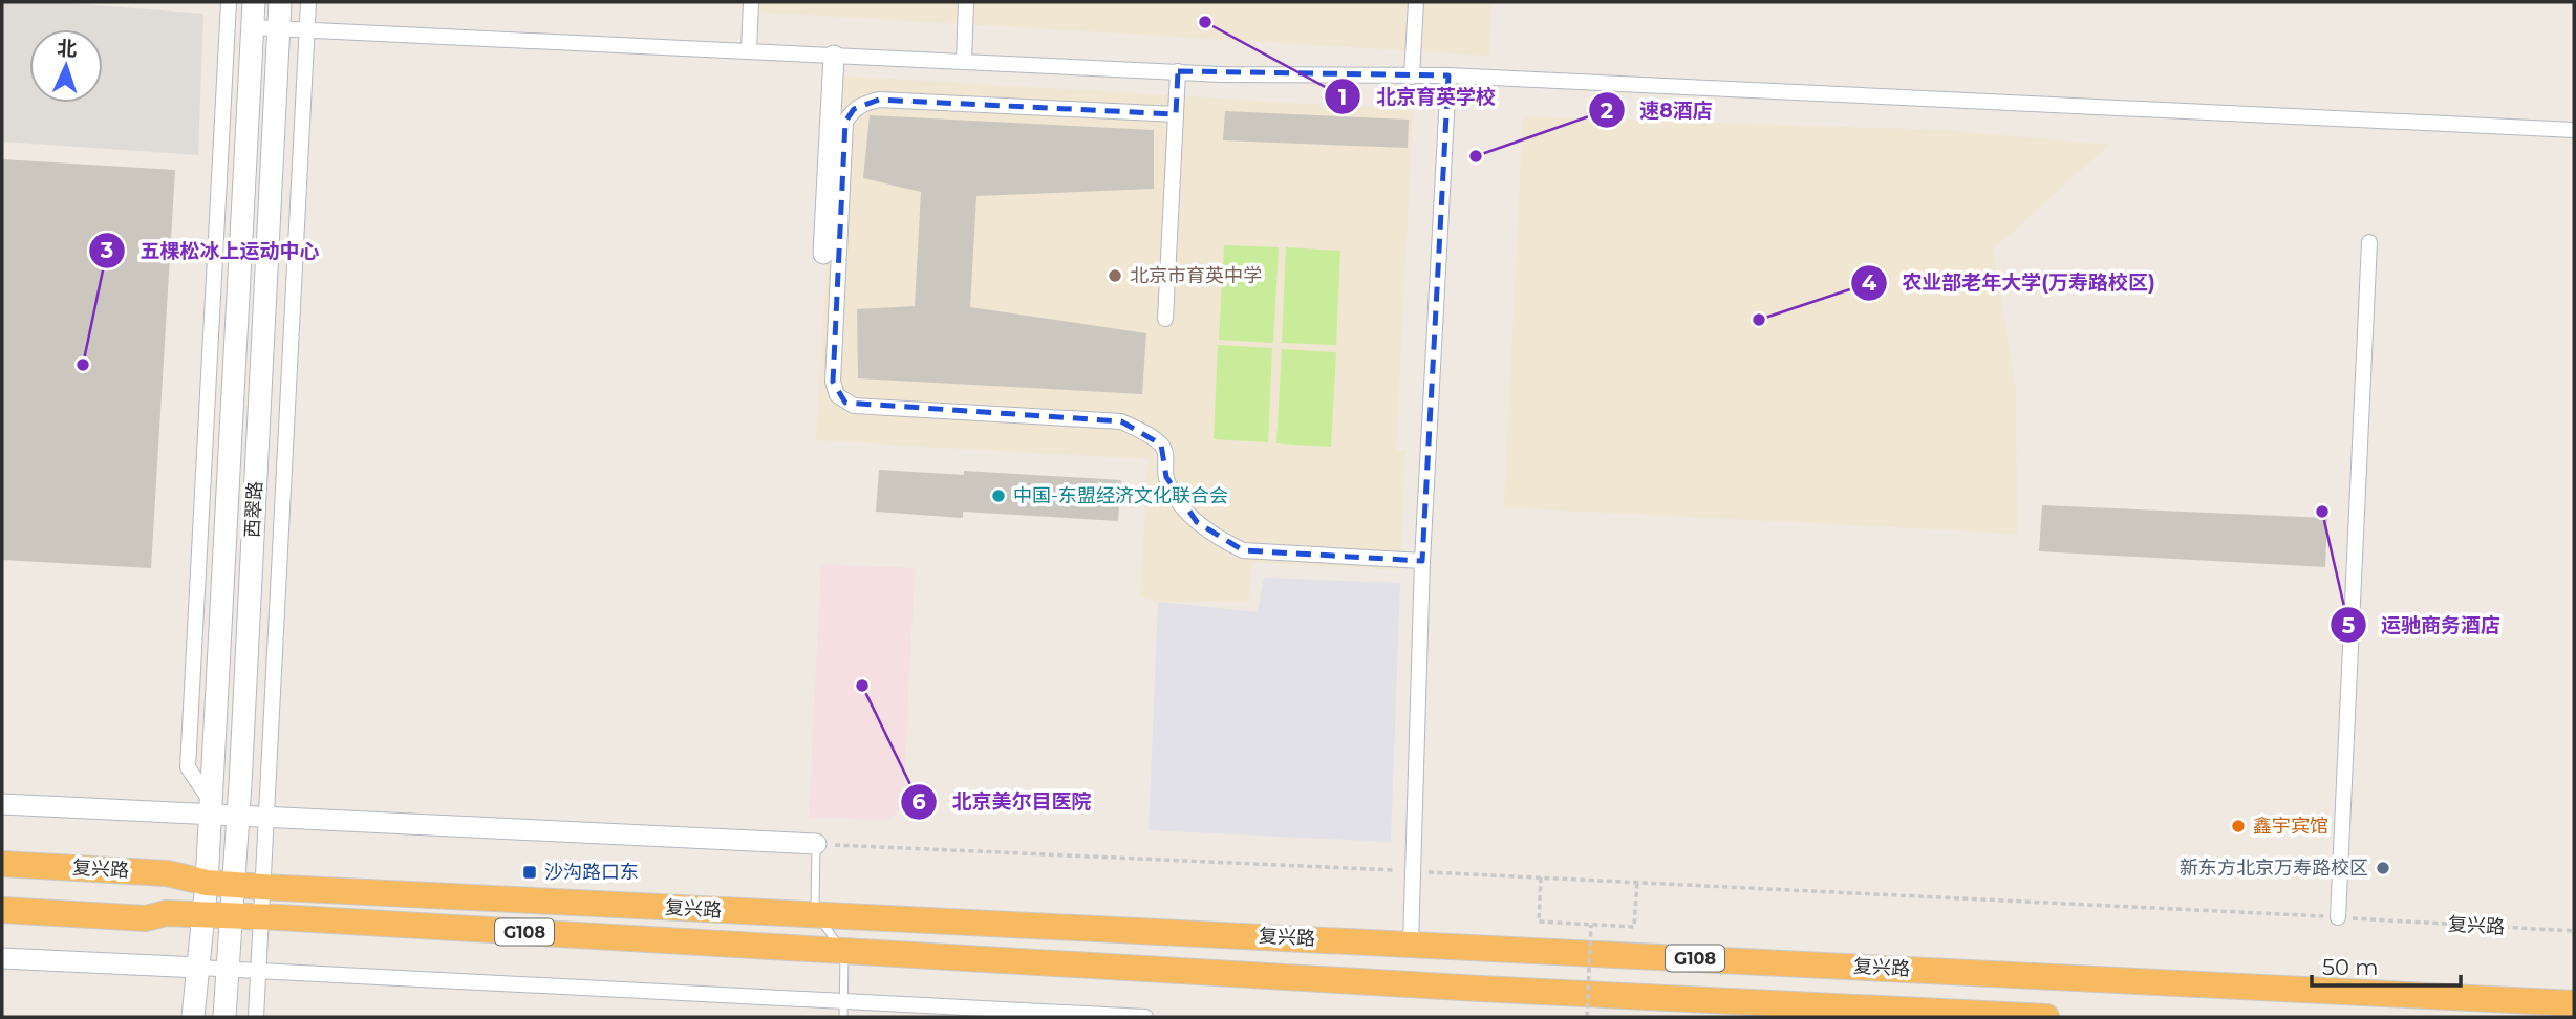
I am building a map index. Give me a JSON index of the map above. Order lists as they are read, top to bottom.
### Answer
{
  "streets": {
    "highway": ["复兴路", "G108"],
    "main road": ["西翠路"]
  },
  "crossings": [
    ["西翠路", "复兴路"]
  ],
  "places": {
    "other": [
      "北京育英学校",
      "速8酒店",
      "北京市育英中学",
      "农业部老年大学(万寿路校区)",
      "五棵松冰上运动中心",
      "中国-东盟经济文化联合会",
      "运驰商务酒店",
      "北京美尔目医院",
      "鑫宇宾馆",
      "新东方北京万寿路校区"
    ],
    "transit": ["沙沟路口东"]
  },
  "scale_bar": "50 m",
  "north": "top"
}
